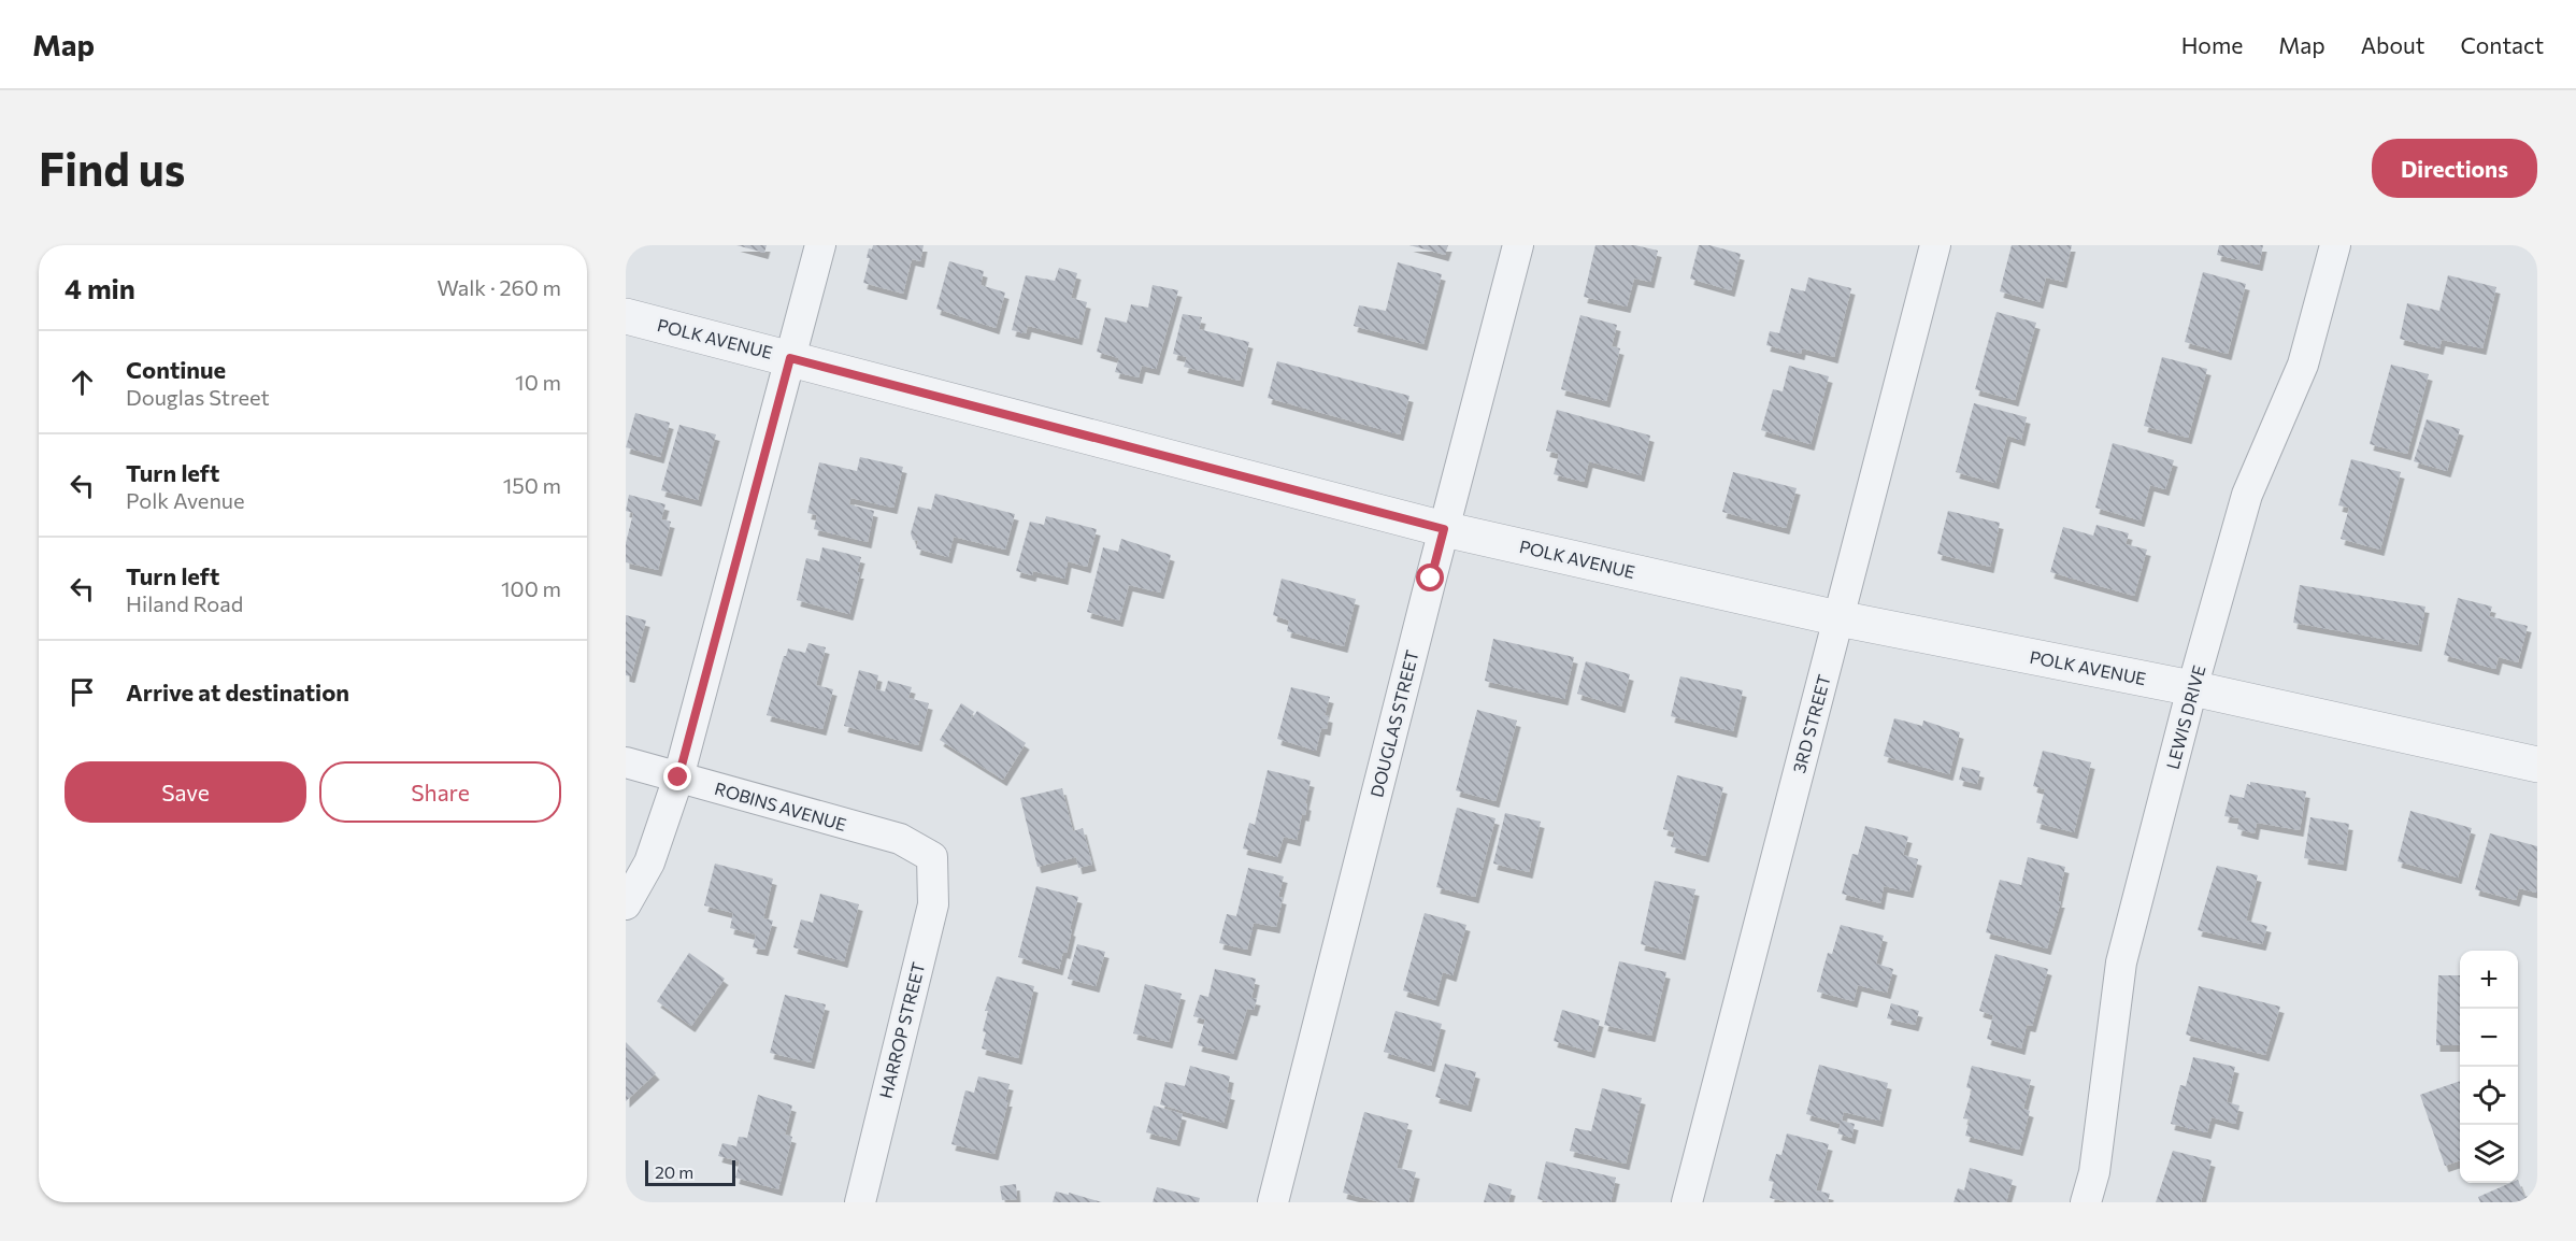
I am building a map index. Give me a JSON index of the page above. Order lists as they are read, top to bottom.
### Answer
{
  "streets": {
    "street": [
      "POLK AVENUE",
      "LEWIS DRIVE",
      "DOUGLAS STREET",
      "3RD STREET",
      "ROBINS AVENUE",
      "HARROP STREET"
    ]
  },
  "crossings": [
    ["POLK AVENUE", "LEWIS DRIVE"],
    ["POLK AVENUE", "DOUGLAS STREET"],
    ["POLK AVENUE", "3RD STREET"],
    ["ROBINS AVENUE", "HARROP STREET"]
  ],
  "scale_bar": "20 m",
  "page": {
    "header": "Map",
    "nav": [
      "Home",
      "Map",
      "About",
      "Contact"
    ],
    "buttons": [
      "Directions",
      ["Save", "Share"]
    ],
    "title": "Find us",
    "heading": ["4 min", "Walk · 260 m"],
    "list": [
      ["Continue", "Douglas Street", "10 m"],
      ["Turn left", "Polk Avenue", "150 m"],
      ["Turn left", "Hiland Road", "100 m"],
      "Arrive at destination"
    ],
    "map_buttons": ["+", "−"],
    "scale": "20 m"
  }
}
